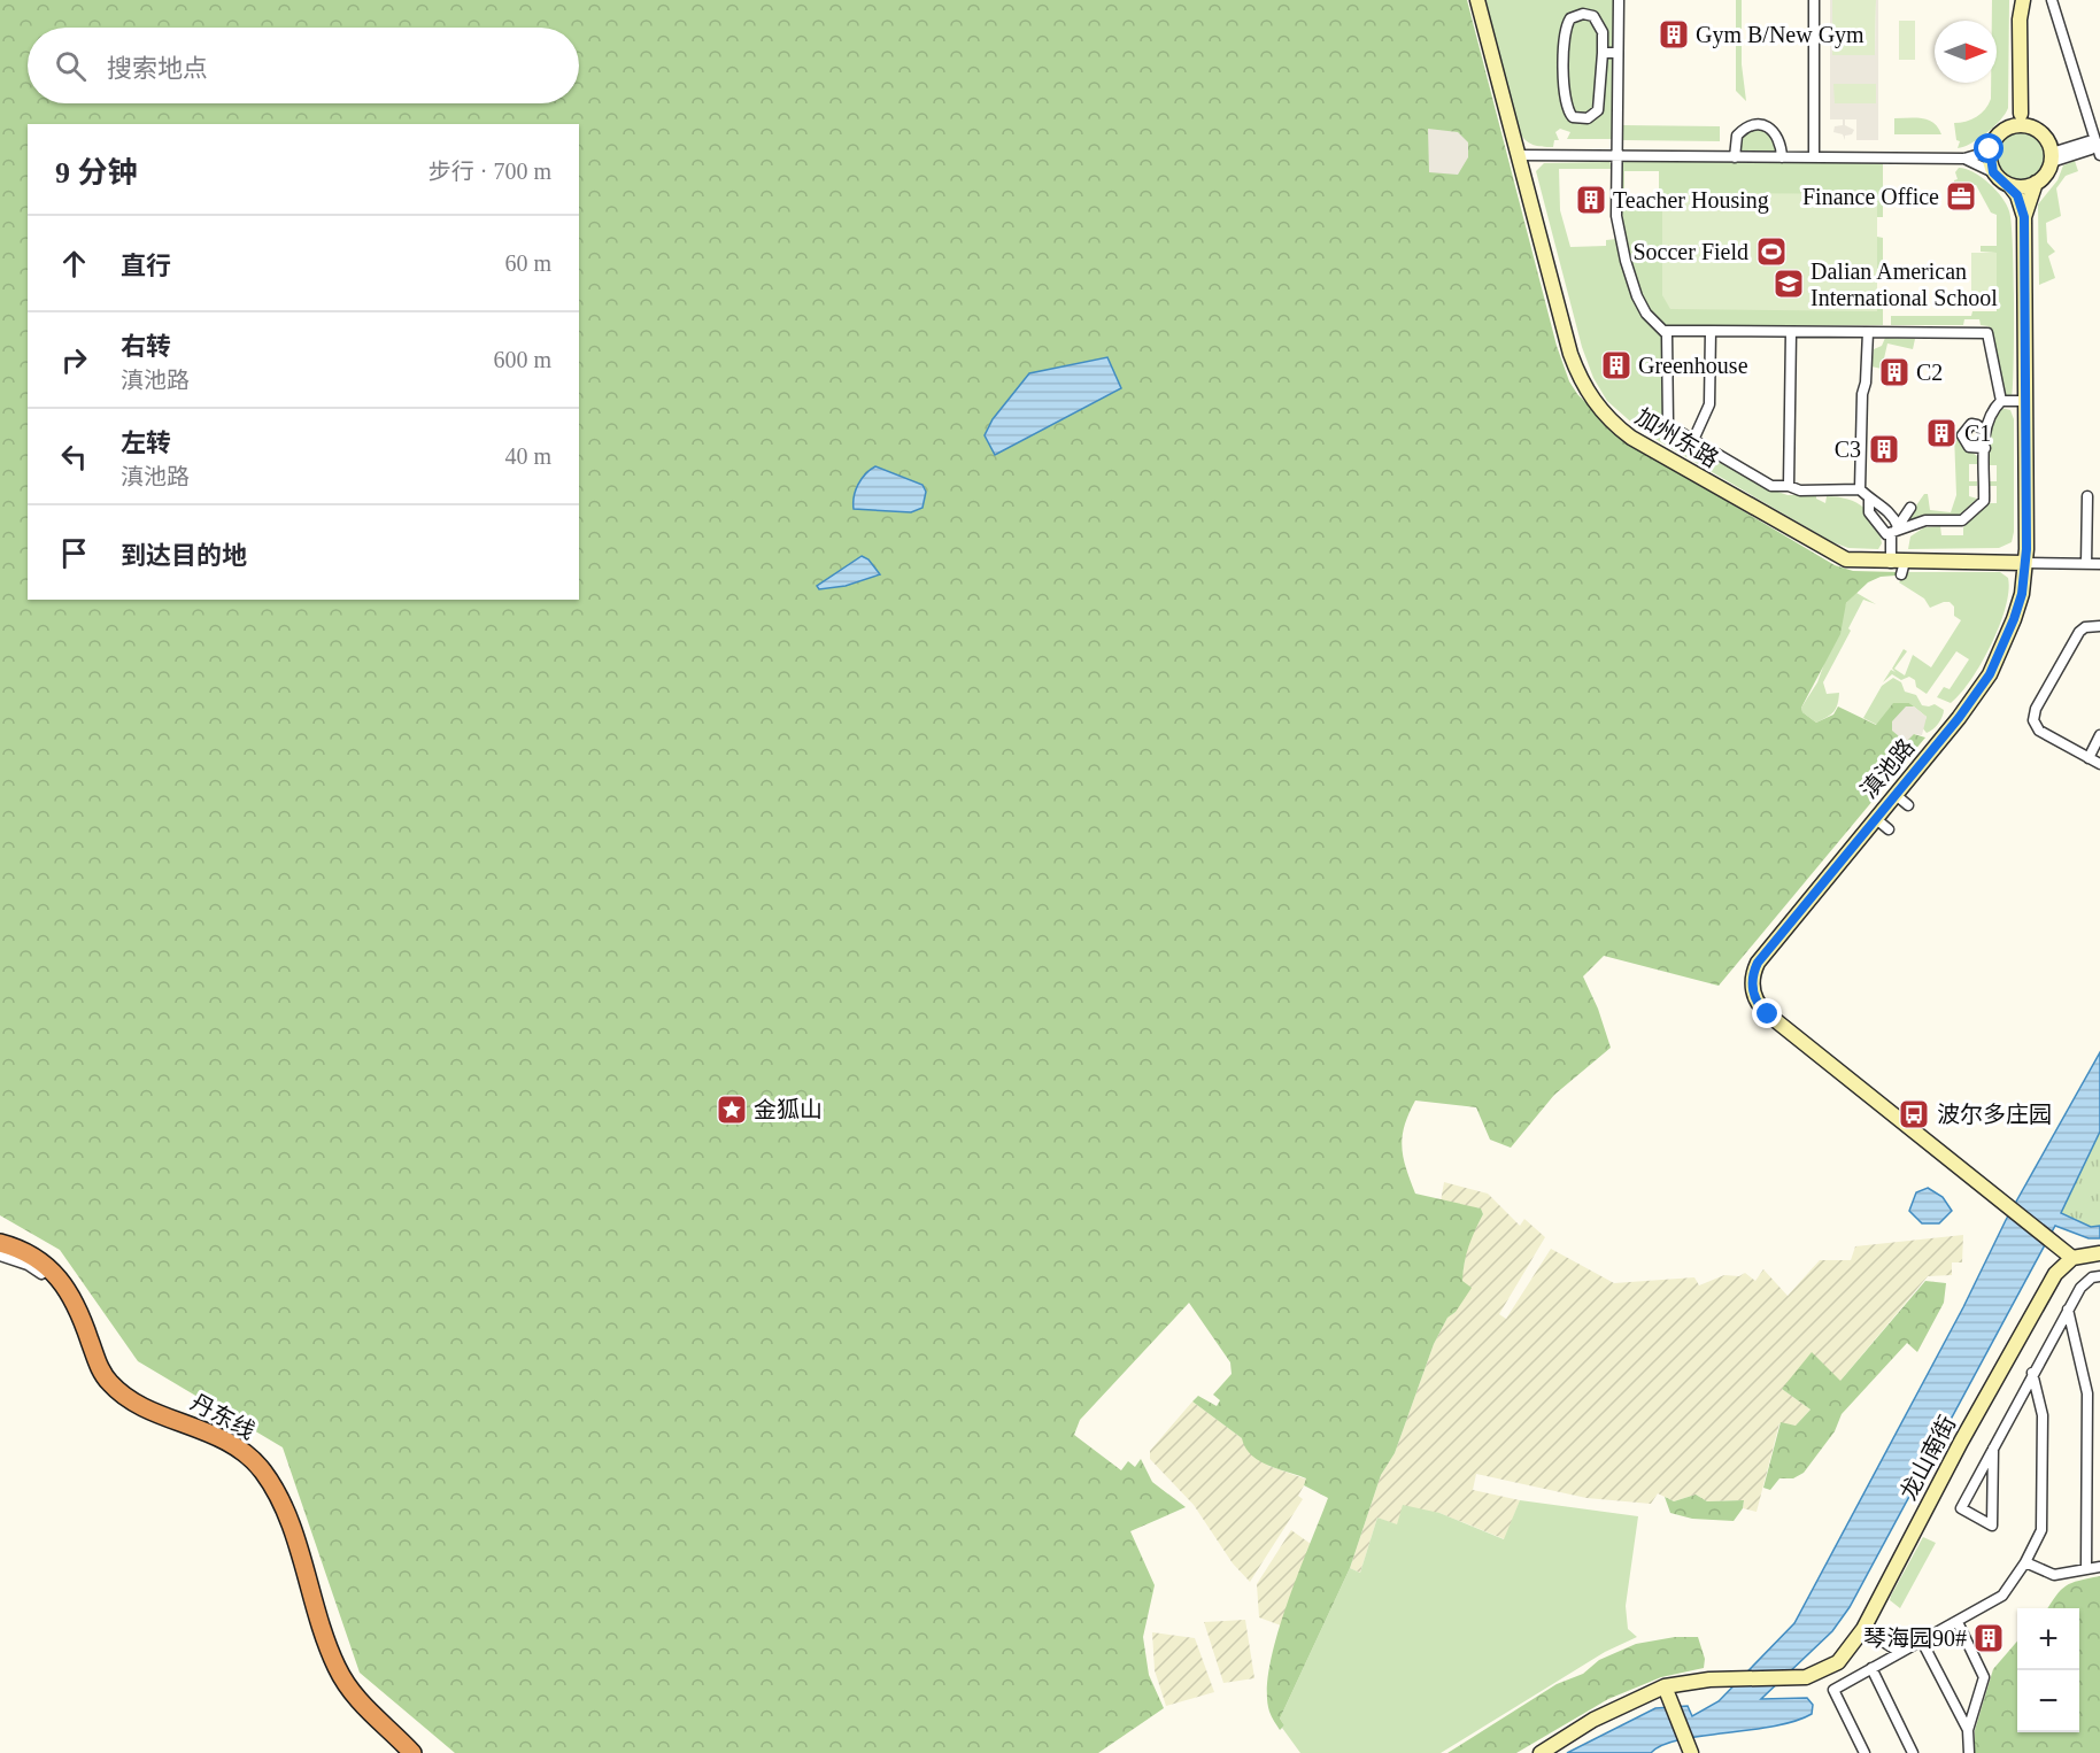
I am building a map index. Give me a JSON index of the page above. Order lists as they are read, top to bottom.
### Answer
{
  "streets": {
    "highway": ["丹东线"],
    "street": ["加州东路", "滇池路", "龙山南街"]
  },
  "crossings": [
    ["加州东路", "滇池路"],
    ["滇池路", "龙山南街"]
  ],
  "places": {
    "building": [
      "Gym B/New Gym",
      "Teacher Housing",
      "Greenhouse",
      "C2",
      "C1",
      "C3",
      "琴海园90#"
    ],
    "office": ["Finance Office"],
    "sports": ["Soccer Field"],
    "school or university": ["Dalian American International School"],
    "place": ["金狐山"],
    "bus stop": ["波尔多庄园"]
  },
  "north": "right",
  "page": {
    "search": "搜索地点",
    "heading": ["9 分钟", "步行 · 700 m"],
    "list": [
      ["直行", "60 m"],
      ["右转", "滇池路", "600 m"],
      ["左转", "滇池路", "40 m"],
      "到达目的地"
    ],
    "map_buttons": ["+", "−"]
  }
}
